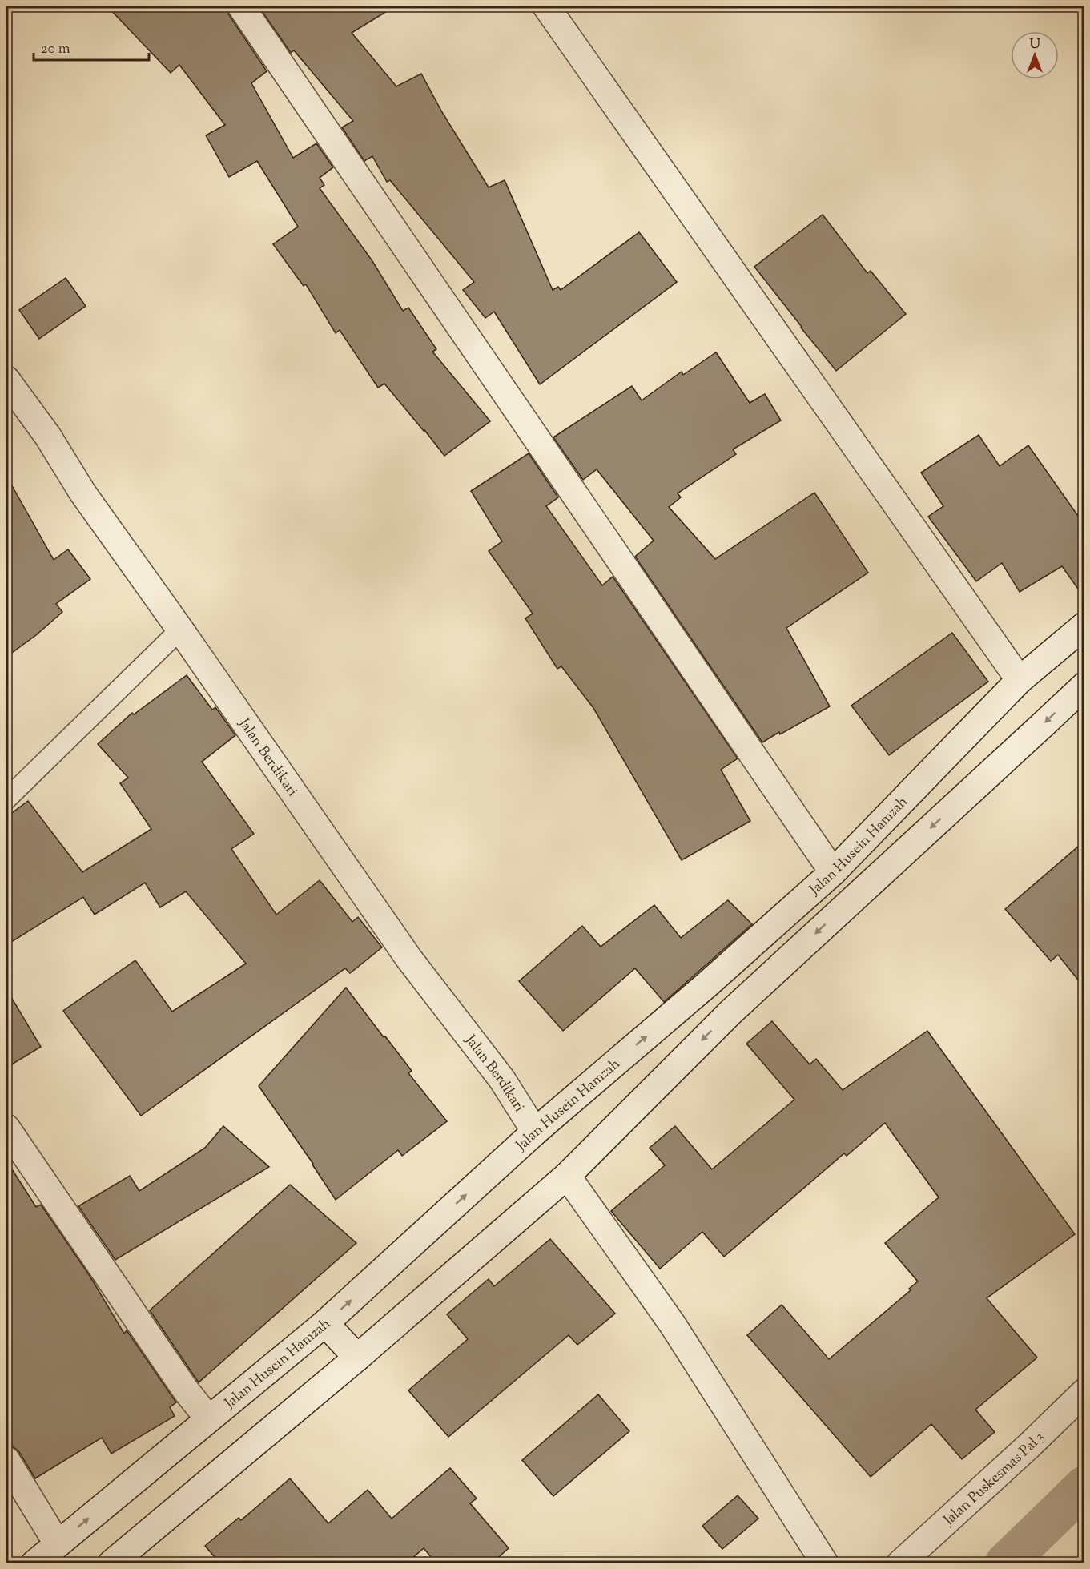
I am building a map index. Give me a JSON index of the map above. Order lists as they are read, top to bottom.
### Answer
{
  "streets": {
    "street": ["Jalan Berdikari", "Jalan Husein Hamzah", "Jalan Puskesmas Pal 3"]
  },
  "crossings": [
    ["Jalan Berdikari", "Jalan Husein Hamzah"]
  ],
  "scale_bar": "20 m",
  "north": "top"
}
